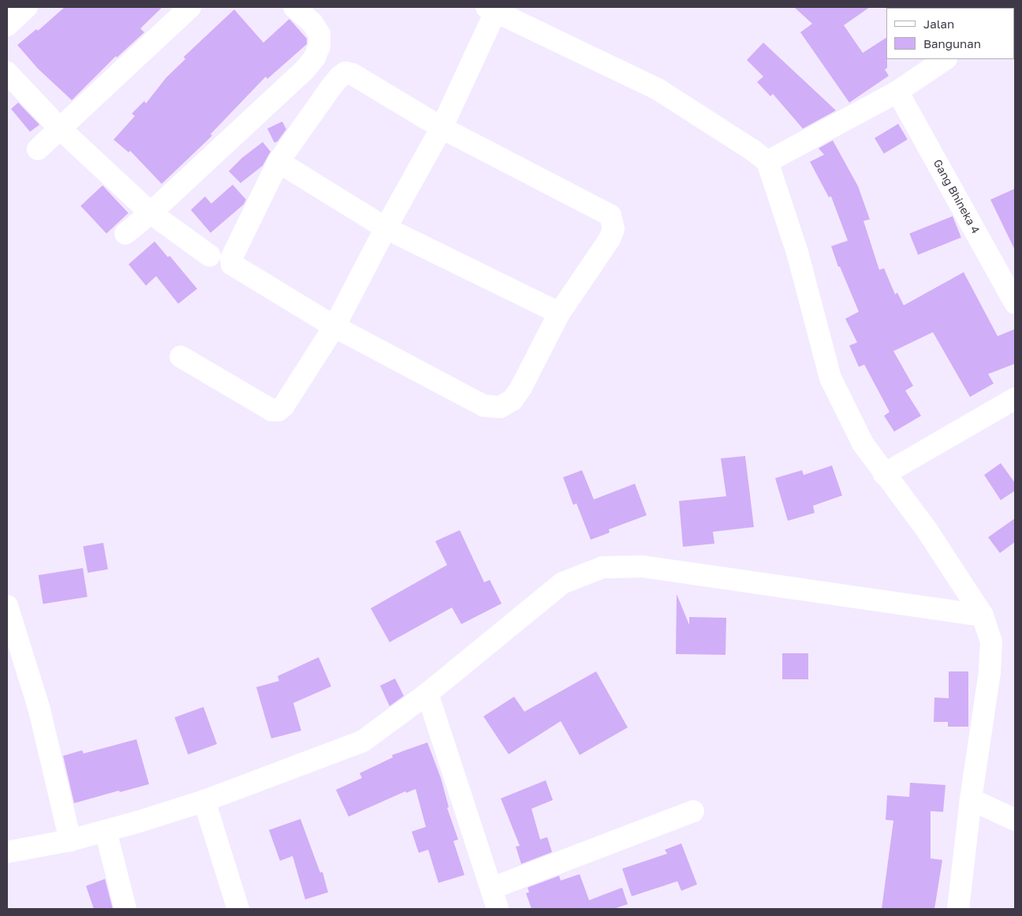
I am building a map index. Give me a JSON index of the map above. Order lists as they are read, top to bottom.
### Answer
{
  "streets": {
    "street": ["Gang Bhineka 4"]
  },
  "legend": ["Jalan", "Bangunan"]
}
